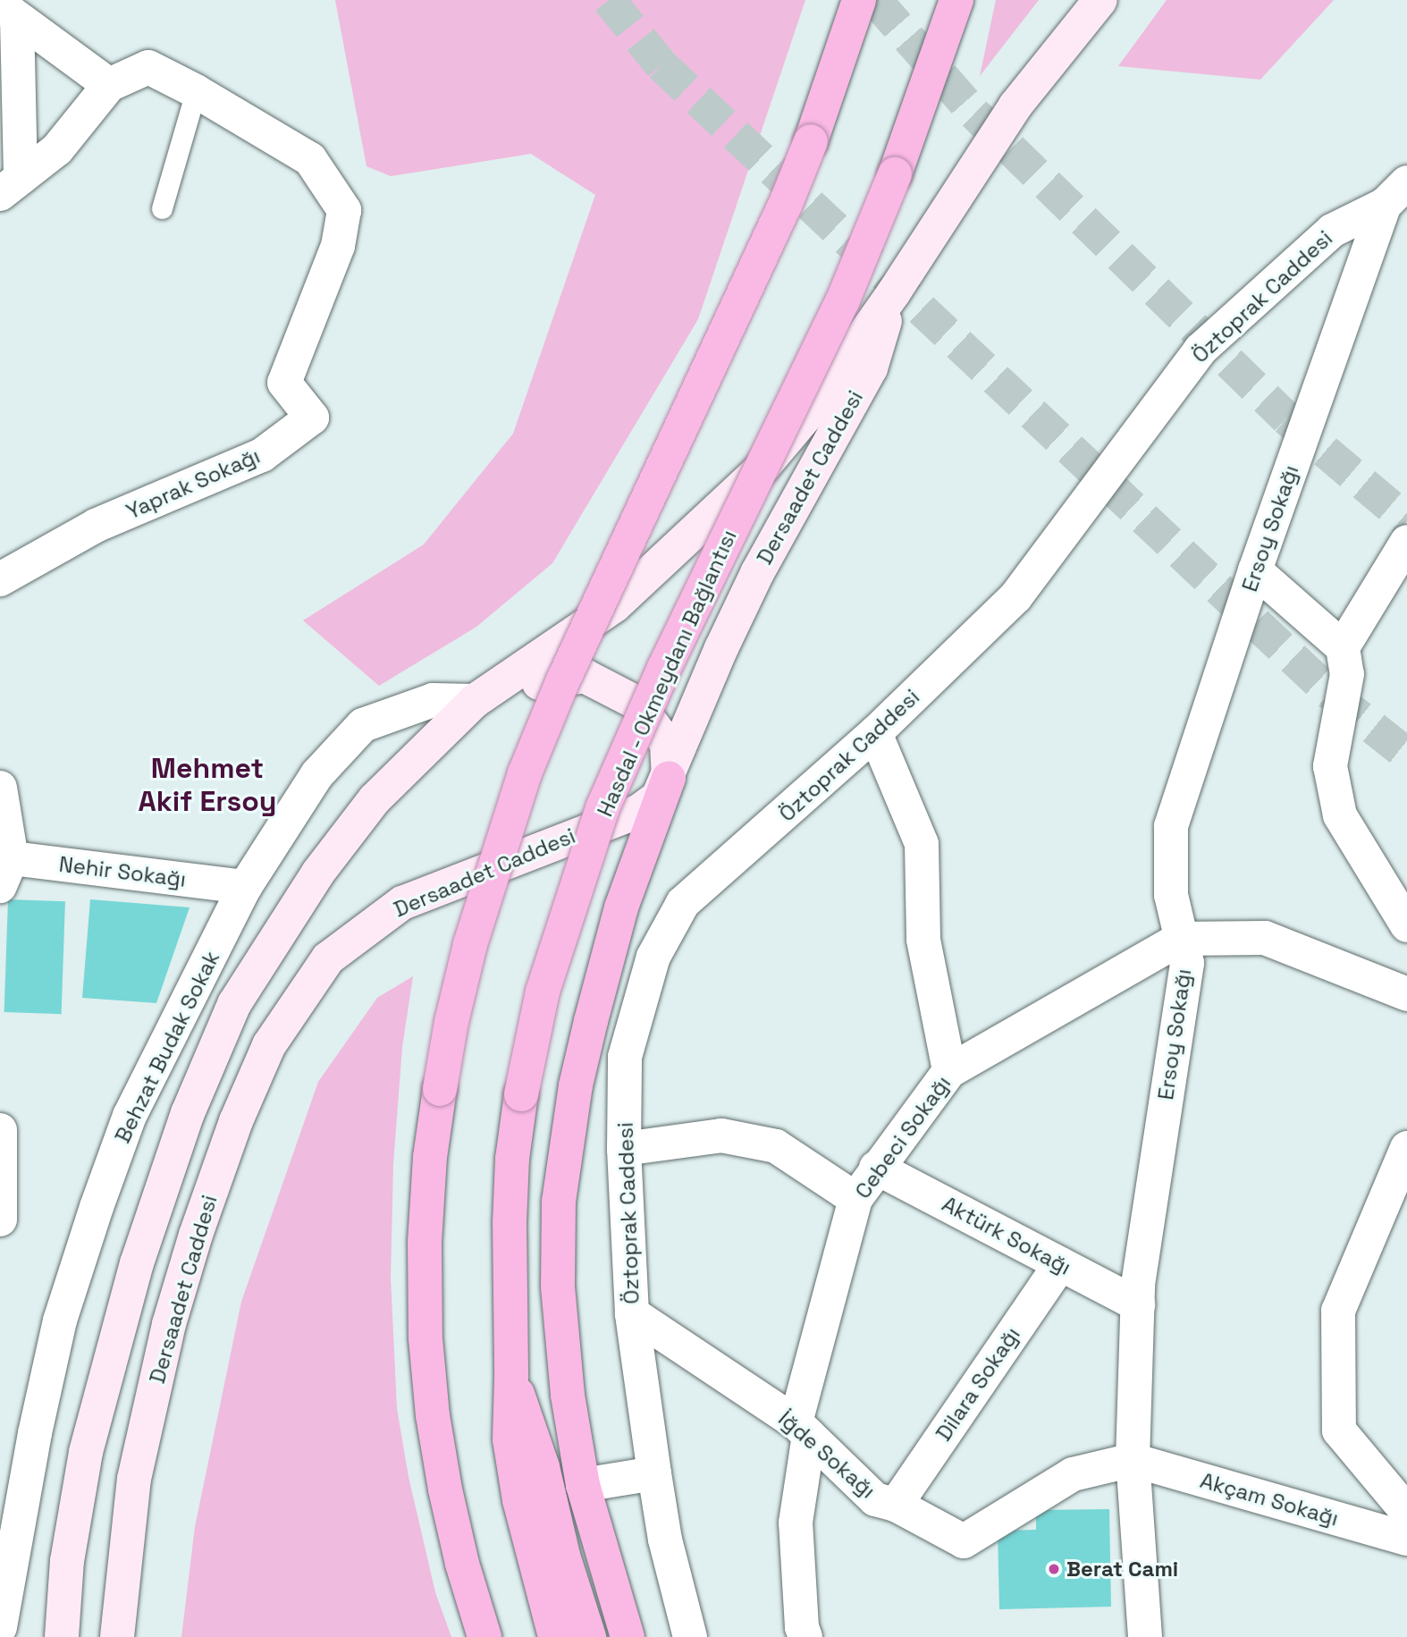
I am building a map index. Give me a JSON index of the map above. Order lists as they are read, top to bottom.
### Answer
{
  "streets": {
    "highway": ["Hasdal - Okmeydanı Bağlantısı"],
    "main road": ["Dersaadet Caddesi"],
    "street": [
      "Öztoprak Caddesi",
      "Yaprak Sokağı",
      "Ersoy Sokağı",
      "Nehir Sokağı",
      "Behzat Budak Sokak",
      "Cebeci Sokağı",
      "Aktürk Sokağı",
      "Dilara Sokağı",
      "İğde Sokağı",
      "Akçam Sokağı"
    ]
  },
  "crossings": [
    ["Öztoprak Caddesi", "Ersoy Sokağı"],
    ["Öztoprak Caddesi", "İğde Sokağı"],
    ["Dersaadet Caddesi", "Behzat Budak Sokak"],
    ["Ersoy Sokağı", "Cebeci Sokağı"],
    ["Ersoy Sokağı", "Aktürk Sokağı"],
    ["Ersoy Sokağı", "İğde Sokağı"],
    ["Ersoy Sokağı", "Akçam Sokağı"],
    ["Nehir Sokağı", "Behzat Budak Sokak"],
    ["Cebeci Sokağı", "Aktürk Sokağı"],
    ["Cebeci Sokağı", "İğde Sokağı"],
    ["Aktürk Sokağı", "Dilara Sokağı"],
    ["Dilara Sokağı", "İğde Sokağı"],
    ["İğde Sokağı", "Akçam Sokağı"]
  ],
  "districts": ["Mehmet Akif Ersoy"],
  "places": ["Berat Cami"]
}
